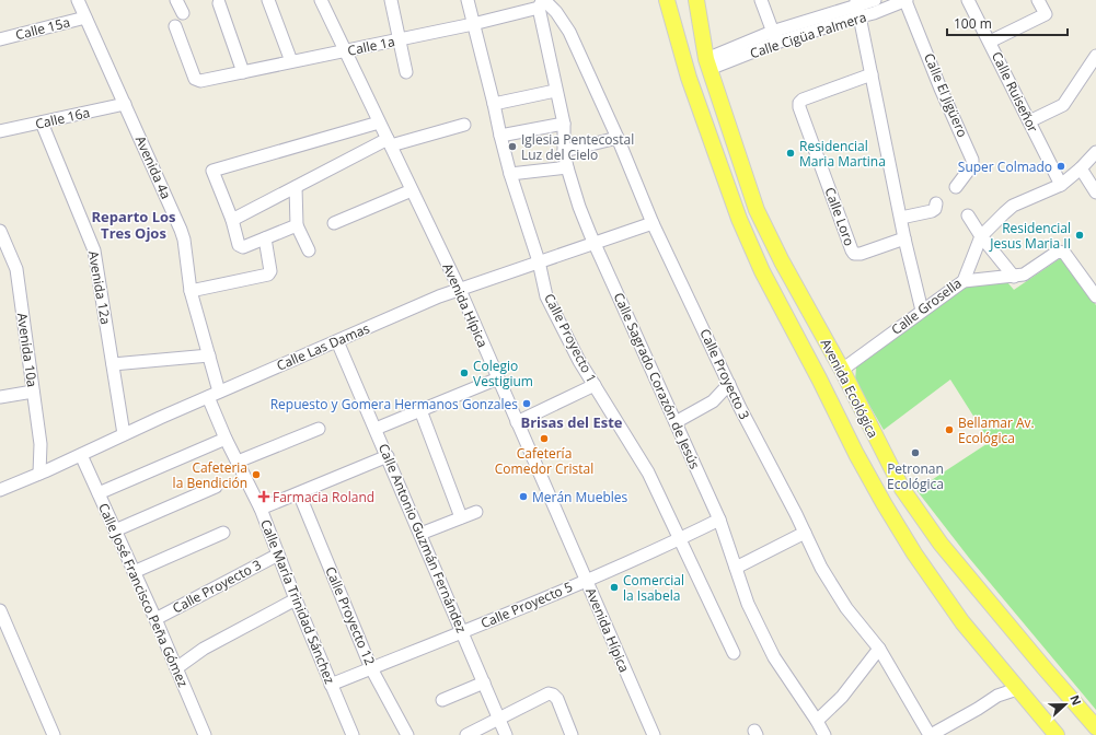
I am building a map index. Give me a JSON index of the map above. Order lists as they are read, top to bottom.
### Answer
{
  "streets": {
    "main road": ["Avenida Ecológica"],
    "street": [
      "Calle 15a",
      "Calle Cigüa Palmera",
      "Calle 1a",
      "Calle Ruiseñor",
      "Calle El Jigüero",
      "Calle 16a",
      "Avenida 4a",
      "Calle Loro",
      "Avenida 12a",
      "Avenida Hípica",
      "Calle Grosella",
      "Calle Proyecto 1",
      "Calle Las Damas",
      "Avenida 10a",
      "Calle Proyecto 3",
      "Calle Sagrado Corazón de Jesús",
      "Calle Antonio Guzmán Fernández",
      "Calle José Francisco Peña Gómez",
      "Calle María Trinidad Sánchez",
      "Calle Proyecto 5",
      "Calle Proyecto 12"
    ]
  },
  "crossings": [
    ["Calle 15a", "Avenida 4a"],
    ["Calle Cigüa Palmera", "Calle El Jigüero"],
    ["Calle Cigüa Palmera", "Avenida Ecológica"],
    ["Calle 1a", "Avenida Hípica"],
    ["Calle 1a", "Calle Proyecto 1"],
    ["Calle 1a", "Calle Proyecto 3"],
    ["Calle 1a", "Calle Sagrado Corazón de Jesús"],
    ["Calle Ruiseñor", "Calle Grosella"],
    ["Calle 16a", "Avenida 4a"],
    ["Calle 16a", "Avenida 12a"],
    ["Avenida 4a", "Calle Las Damas"],
    ["Avenida 4a", "Calle María Trinidad Sánchez"],
    ["Avenida 12a", "Calle Las Damas"],
    ["Avenida Hípica", "Calle Las Damas"],
    ["Avenida Hípica", "Calle Proyecto 5"],
    ["Calle Grosella", "Avenida Ecológica"],
    ["Calle Proyecto 1", "Calle Las Damas"],
    ["Calle Proyecto 1", "Calle Proyecto 5"],
    ["Calle Las Damas", "Avenida 10a"],
    ["Calle Las Damas", "Calle Proyecto 3"],
    ["Calle Las Damas", "Calle Sagrado Corazón de Jesús"],
    ["Calle Las Damas", "Calle Antonio Guzmán Fernández"],
    ["Calle Las Damas", "Calle José Francisco Peña Gómez"],
    ["Calle Las Damas", "Calle María Trinidad Sánchez"],
    ["Calle Proyecto 3", "Calle Sagrado Corazón de Jesús"],
    ["Calle Proyecto 3", "Calle José Francisco Peña Gómez"],
    ["Calle Proyecto 3", "Calle María Trinidad Sánchez"],
    ["Calle Sagrado Corazón de Jesús", "Calle Proyecto 5"],
    ["Calle Antonio Guzmán Fernández", "Calle Proyecto 5"],
    ["Calle María Trinidad Sánchez", "Calle Proyecto 5"],
    ["Calle Proyecto 5", "Calle Proyecto 12"]
  ],
  "districts": ["Reparto Los Tres Ojos", "Brisas del Este"],
  "places": {
    "other": [
      "Iglesia Pentecostal Luz del Cielo",
      "Residencial Maria Martina",
      "Super Colmado",
      "Residencial Jesus Maria II",
      "Colegio Vestigium",
      "Repuesto y Gomera Hermanos Gonzales",
      "Bellamar Av. Ecológica",
      "Cafetería Comedor Cristal",
      "Petronan Ecológica",
      "Cafeteria la Bendición",
      "Merán Muebles",
      "Comercial la Isabela"
    ],
    "health": ["Farmacia Roland"]
  },
  "scale_bar": "100 m",
  "north": "right"
}
